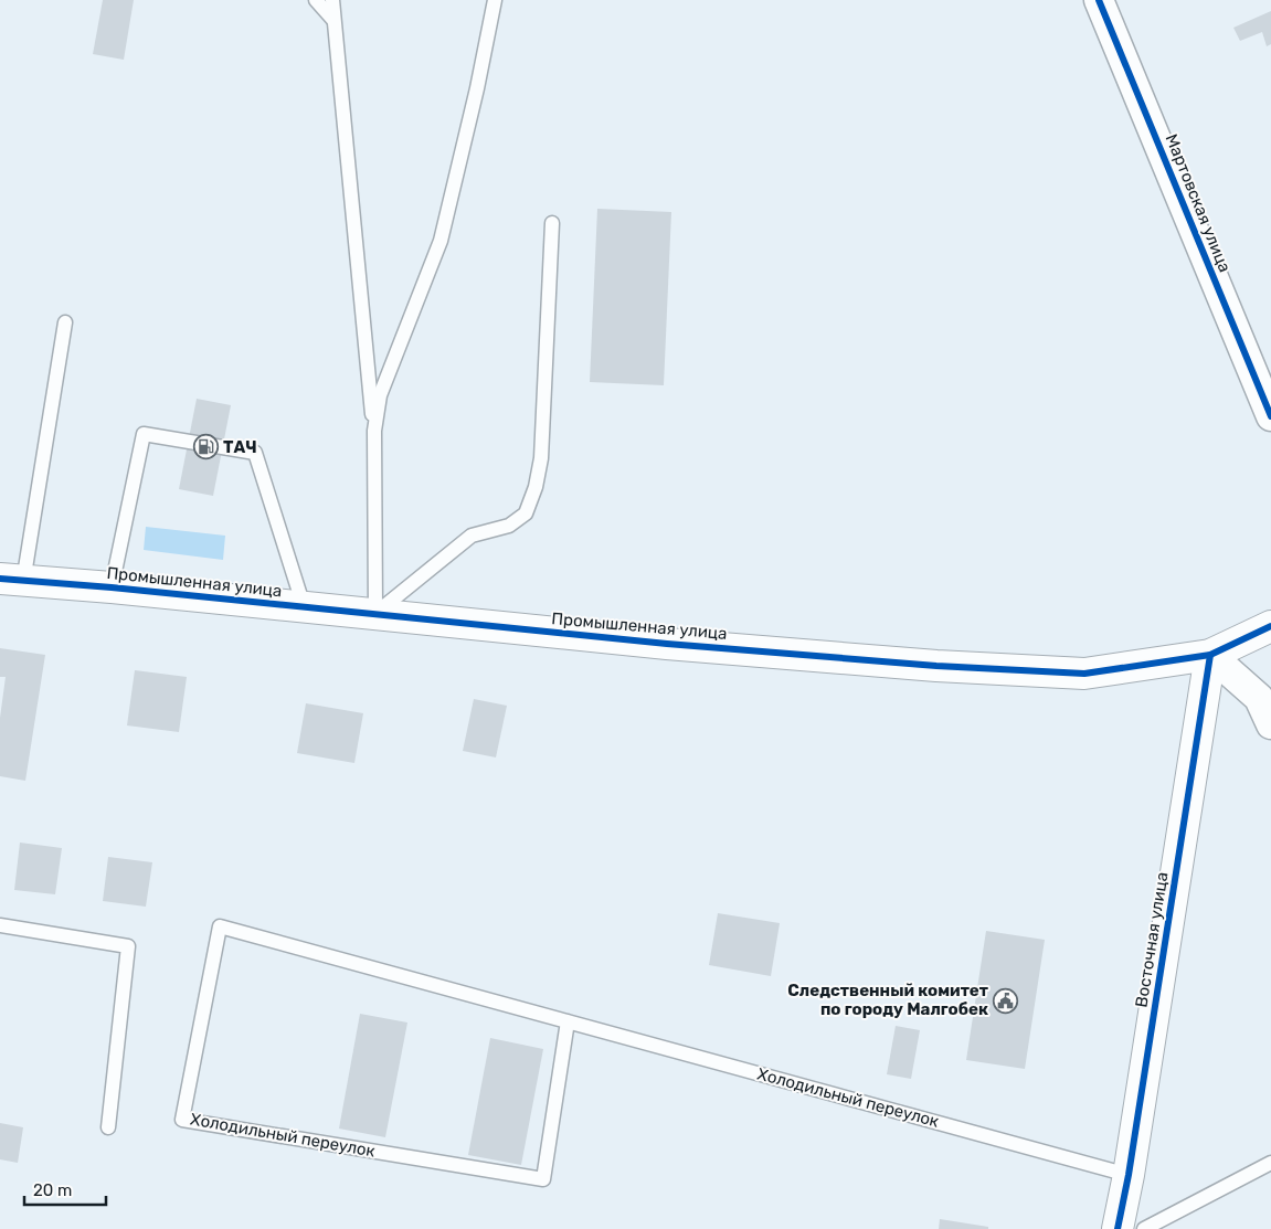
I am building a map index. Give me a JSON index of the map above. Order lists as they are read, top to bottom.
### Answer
{
  "streets": {
    "street": ["Мартовская улица", "Промышленная улица", "Восточная улица"],
    "lane": ["Холодильный переулок"]
  },
  "crossings": [
    ["Промышленная улица", "Восточная улица"],
    ["Восточная улица", "Холодильный переулок"]
  ],
  "places": {
    "fuel station": ["ТАЧ"],
    "public building": ["Следственный комитет по городу Малгобек"]
  },
  "scale_bar": "20 m"
}
